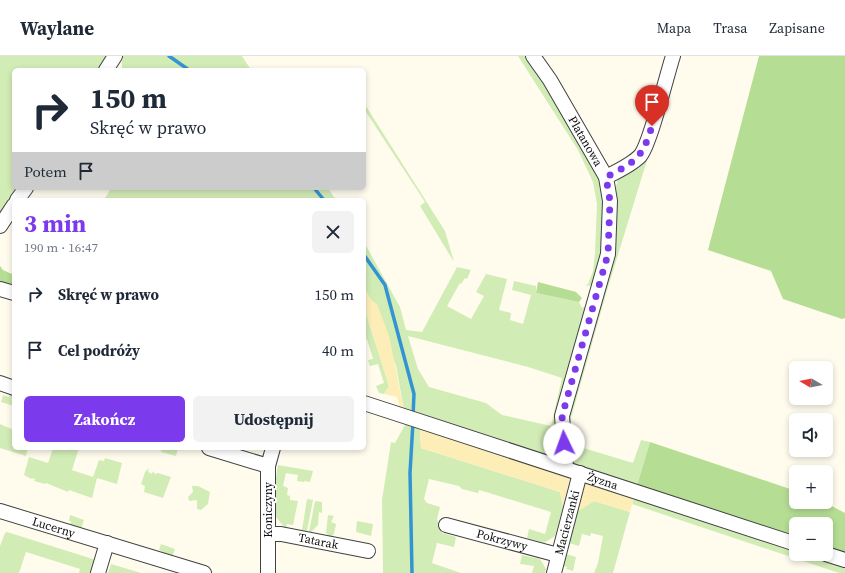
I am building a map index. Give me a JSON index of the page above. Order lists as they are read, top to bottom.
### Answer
{
  "streets": {
    "street": [
      "Platanowa",
      "Żyzna",
      "Koniczyny",
      "Macierzanki",
      "Lucerny",
      "Pokrzywy",
      "Tatarak"
    ]
  },
  "crossings": [
    ["Platanowa", "Żyzna"],
    ["Żyzna", "Macierzanki"],
    ["Koniczyny", "Tatarak"],
    ["Macierzanki", "Pokrzywy"]
  ],
  "north": "left",
  "page": {
    "header": "Waylane",
    "nav": ["Mapa", "Trasa", "Zapisane"],
    "turn": ["150 m", "Skręć w prawo"],
    "then": "Potem",
    "heading": ["3 min", "190 m · 16:47"],
    "list": [
      {
        "name": "Skręć w prawo",
        "value": "150 m"
      },
      {
        "name": "Cel podróży",
        "value": "40 m"
      }
    ],
    "map_buttons": ["+", "−"],
    "buttons": ["Zakończ", "Udostępnij"]
  }
}
